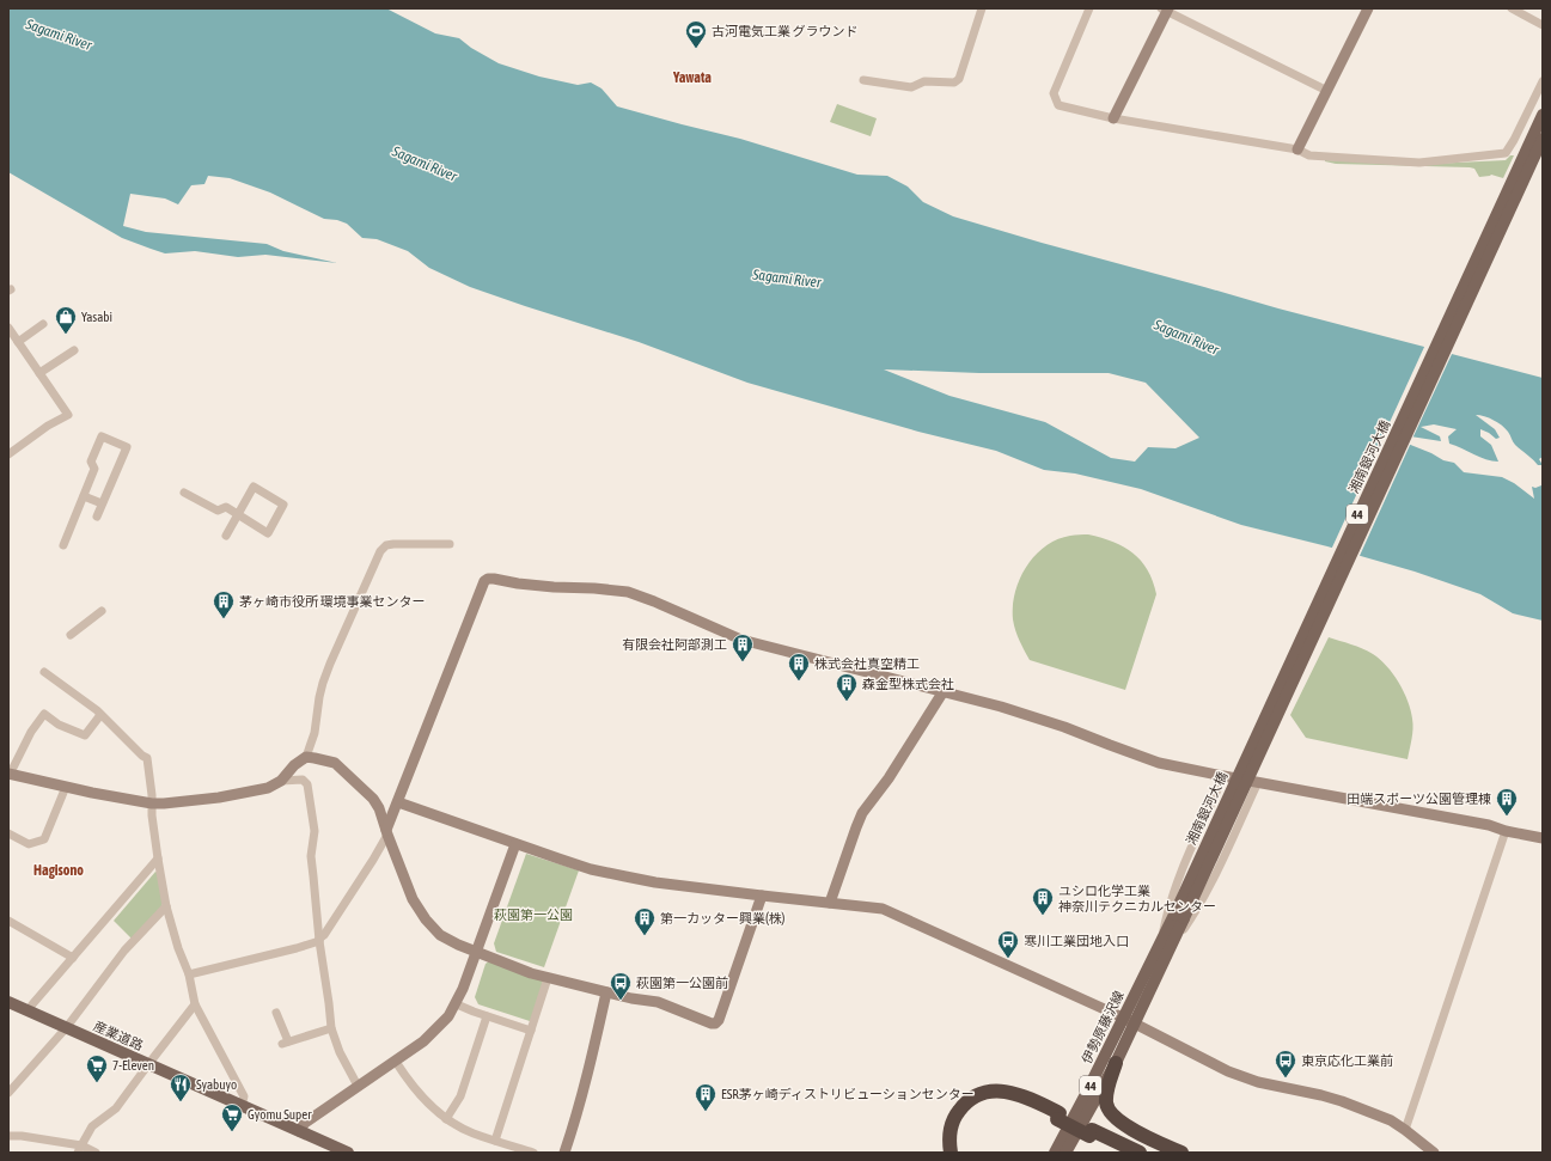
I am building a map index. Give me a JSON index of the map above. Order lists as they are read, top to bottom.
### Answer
{
  "streets": {
    "main road": [
      "湘南銀河大橋",
      "44",
      "伊勢原藤沢線",
      "産業道路"
    ]
  },
  "crossings": [
    ["湘南銀河大橋", "伊勢原藤沢線"]
  ],
  "districts": ["Yawata", "Hagisono"],
  "water": ["Sagami River"],
  "parks": ["萩園第一公園"],
  "places": {
    "sports": ["古河電気工業 グラウンド"],
    "shop": ["Yasabi"],
    "building": [
      "茅ヶ崎市役所 環境事業センター",
      "有限会社阿部測工",
      "株式会社真空精工",
      "森金型株式会社",
      "田端スポーツ公園管理棟",
      "ユシロ化学工業 神奈川テクニカルセンター",
      "第一カッター興業(株)",
      "ESR茅ヶ崎ディストリビューションセンター"
    ],
    "bus stop": ["寒川工業団地入口", "萩園第一公園前", "東京応化工業前"],
    "supermarket": ["7-Eleven", "Gyomu Super"],
    "restaurant": ["Syabuyo"]
  }
}
